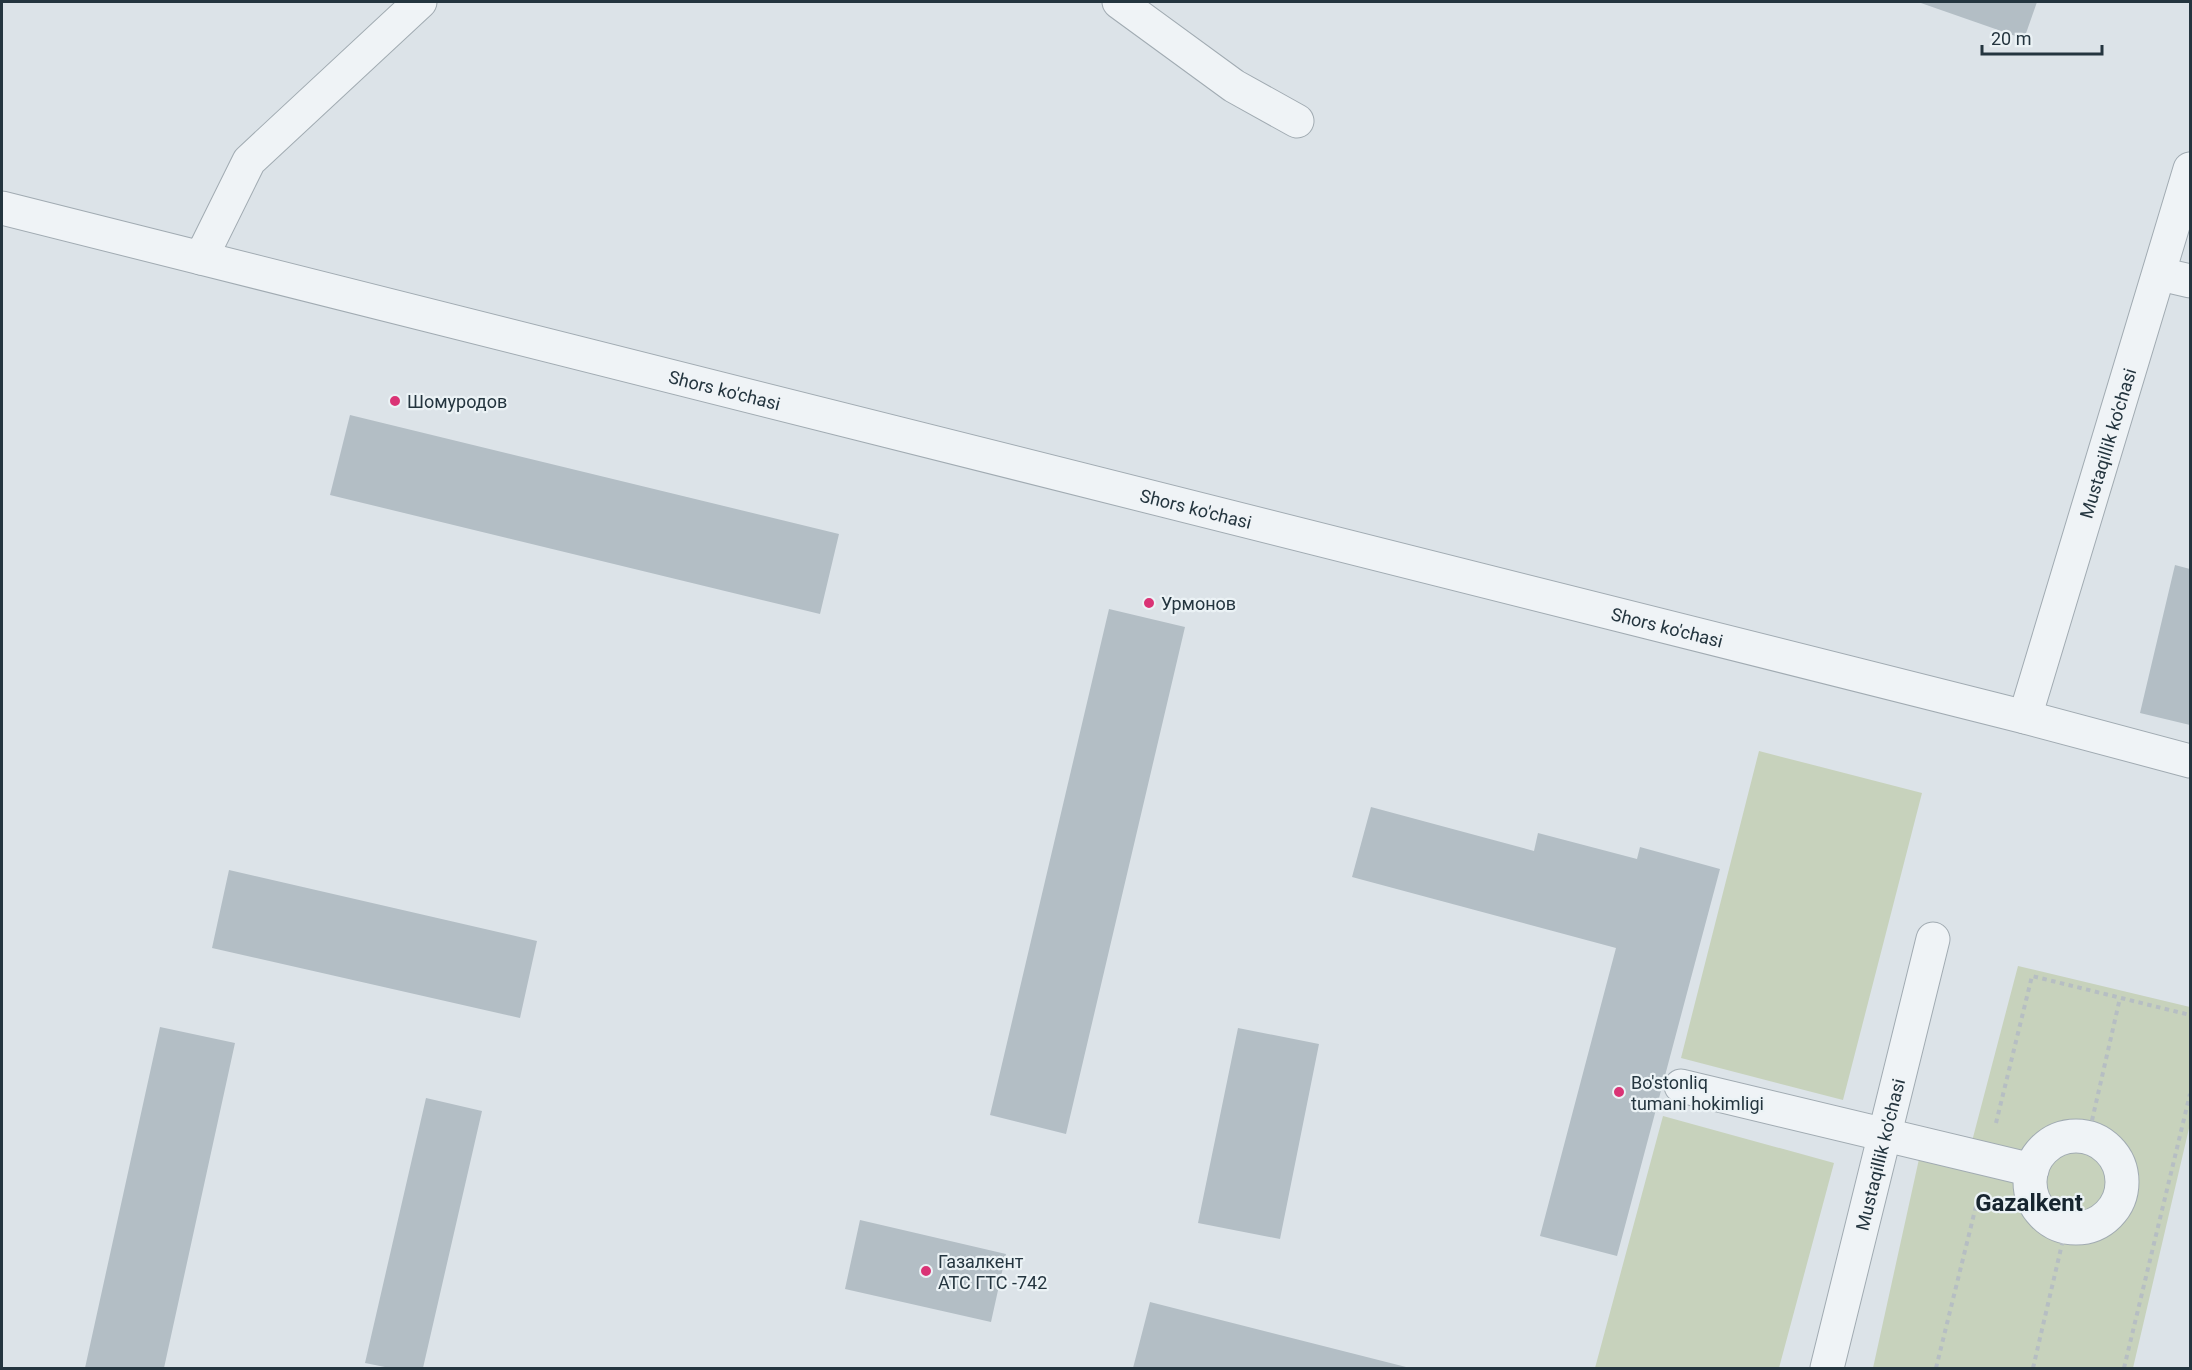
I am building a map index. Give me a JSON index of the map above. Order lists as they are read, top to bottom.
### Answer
{
  "streets": {
    "street": ["Shors ko'chasi", "Mustaqillik ko'chasi"]
  },
  "crossings": [
    ["Shors ko'chasi", "Mustaqillik ko'chasi"]
  ],
  "districts": ["Gazalkent"],
  "places": [
    "Шомуродов",
    "Урмонов",
    "Bo'stonliq tumani hokimligi",
    "Газалкент АТС ГТС -742"
  ],
  "scale_bar": "20 m"
}
